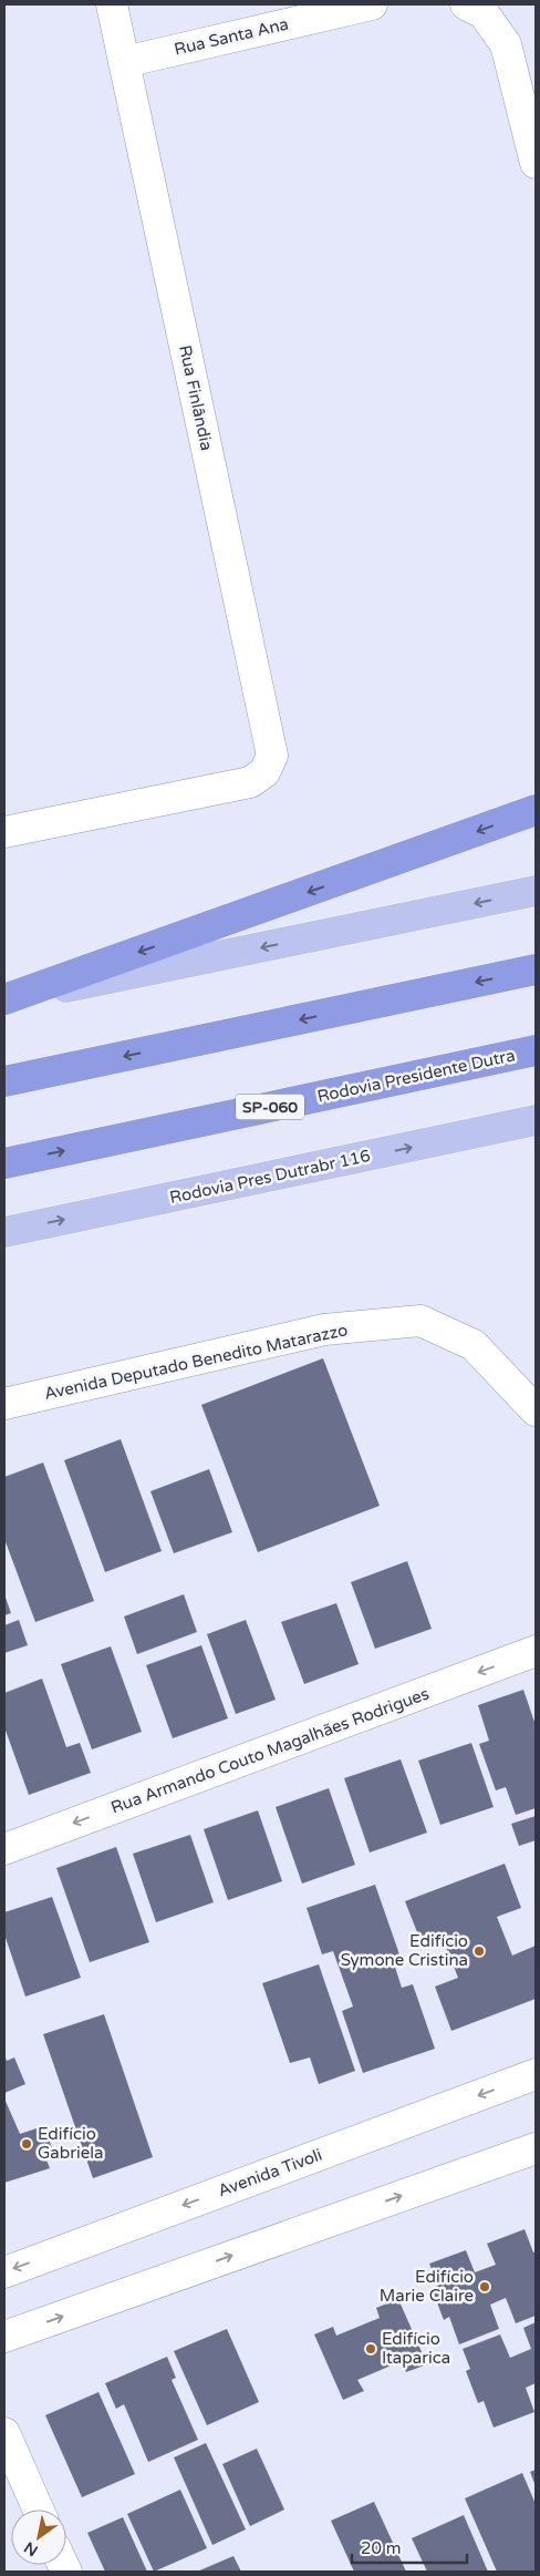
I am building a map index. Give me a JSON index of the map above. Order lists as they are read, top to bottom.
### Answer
{
  "streets": {
    "highway": ["Rodovia Presidente Dutra", "SP-060"],
    "main road": ["Rodovia Pres Dutrabr 116"],
    "street": [
      "Rua Santa Ana",
      "Rua Finlândia",
      "Avenida Deputado Benedito Matarazzo",
      "Rua Armando Couto Magalhães Rodrigues",
      "Avenida Tivoli"
    ]
  },
  "crossings": [
    ["Rua Santa Ana", "Rua Finlândia"]
  ],
  "one_way": ["Rua Armando Couto Magalhães Rodrigues"],
  "places": [
    "Edifício Symone Cristina",
    "Edifício Gabriela",
    "Edifício Marie Claire",
    "Edifício Itaparica"
  ],
  "scale_bar": "20 m",
  "north": "bottom left"
}
